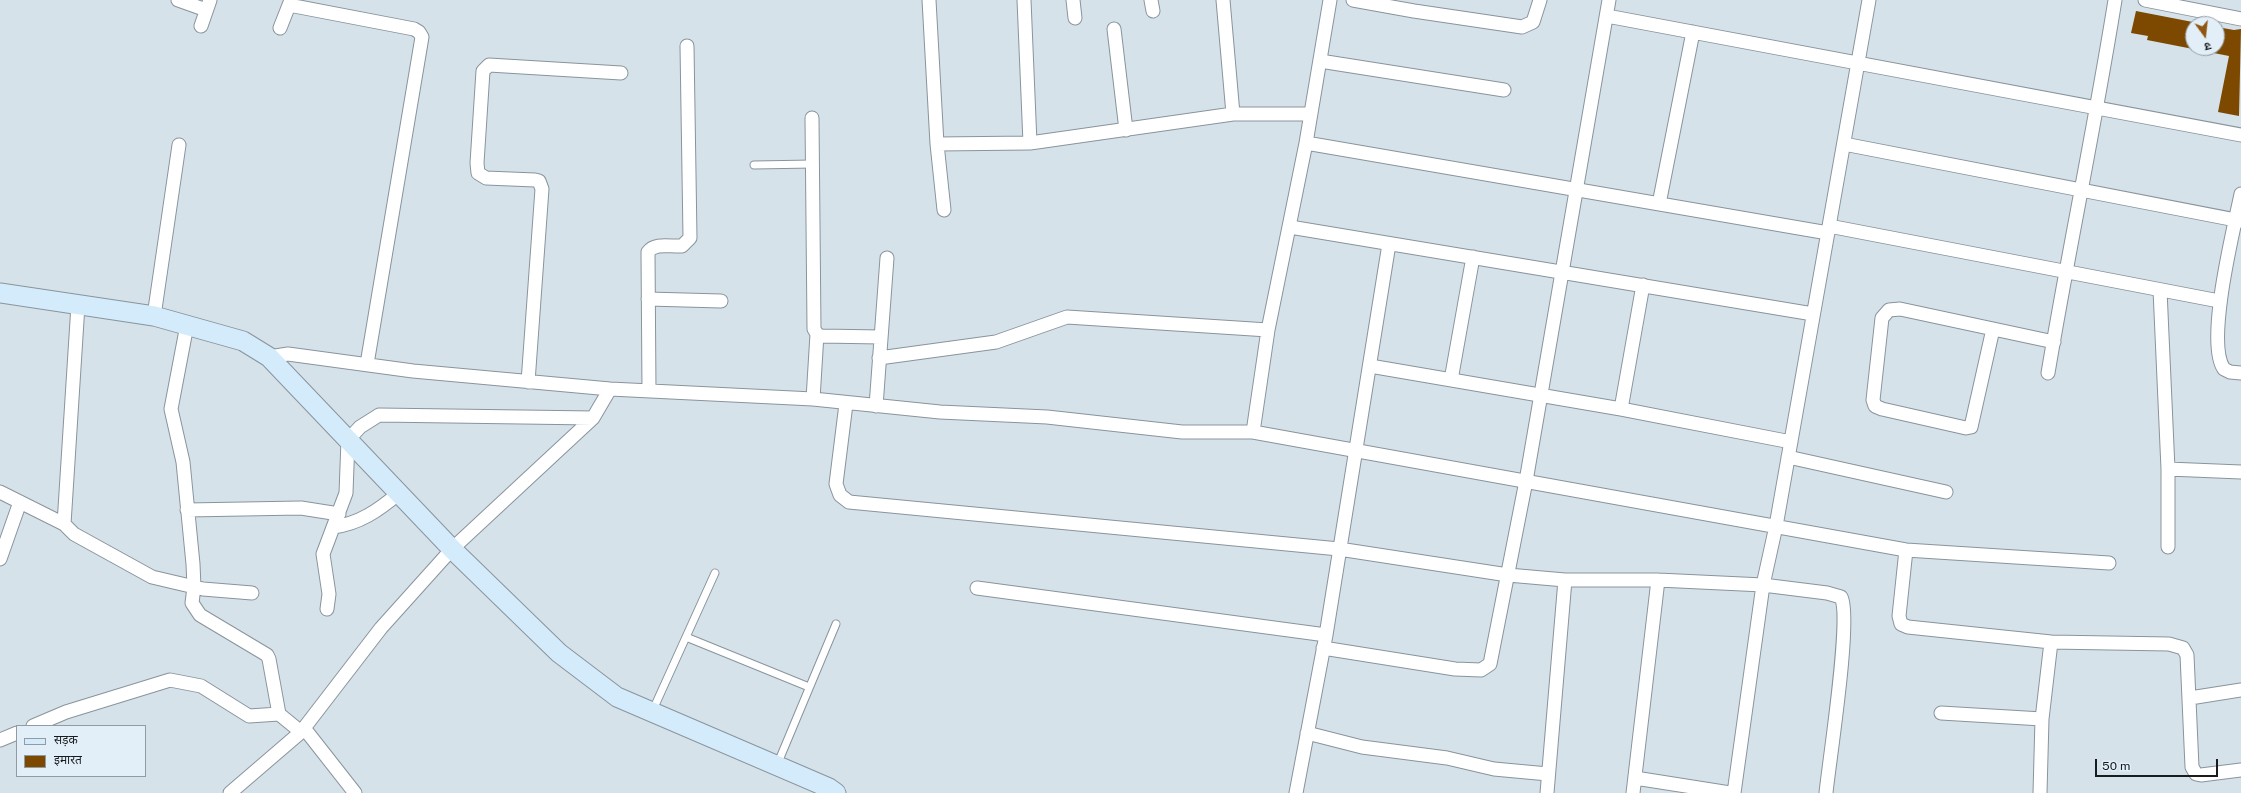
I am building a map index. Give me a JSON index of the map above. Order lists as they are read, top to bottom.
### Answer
{
  "legend": ["सड़क", "इमारत"],
  "scale_bar": "50 m",
  "north": "bottom"
}
